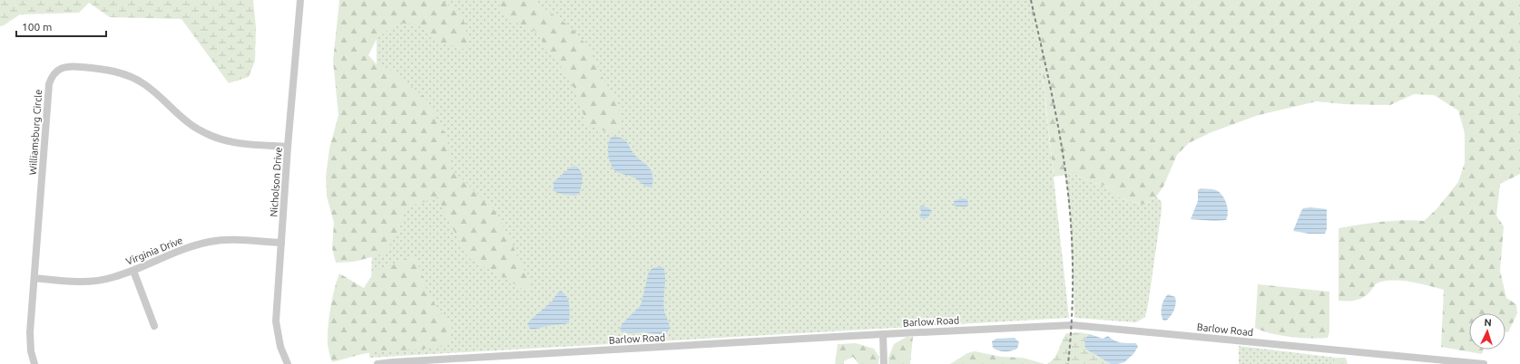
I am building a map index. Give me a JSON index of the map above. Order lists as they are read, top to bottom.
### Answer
{
  "streets": {
    "street": [
      "Williamsburg Circle",
      "Nicholson Drive",
      "Virginia Drive",
      "Barlow Road"
    ]
  },
  "crossings": [
    ["Williamsburg Circle", "Nicholson Drive"],
    ["Williamsburg Circle", "Virginia Drive"],
    ["Nicholson Drive", "Virginia Drive"]
  ],
  "scale_bar": "100 m",
  "north": "top"
}
